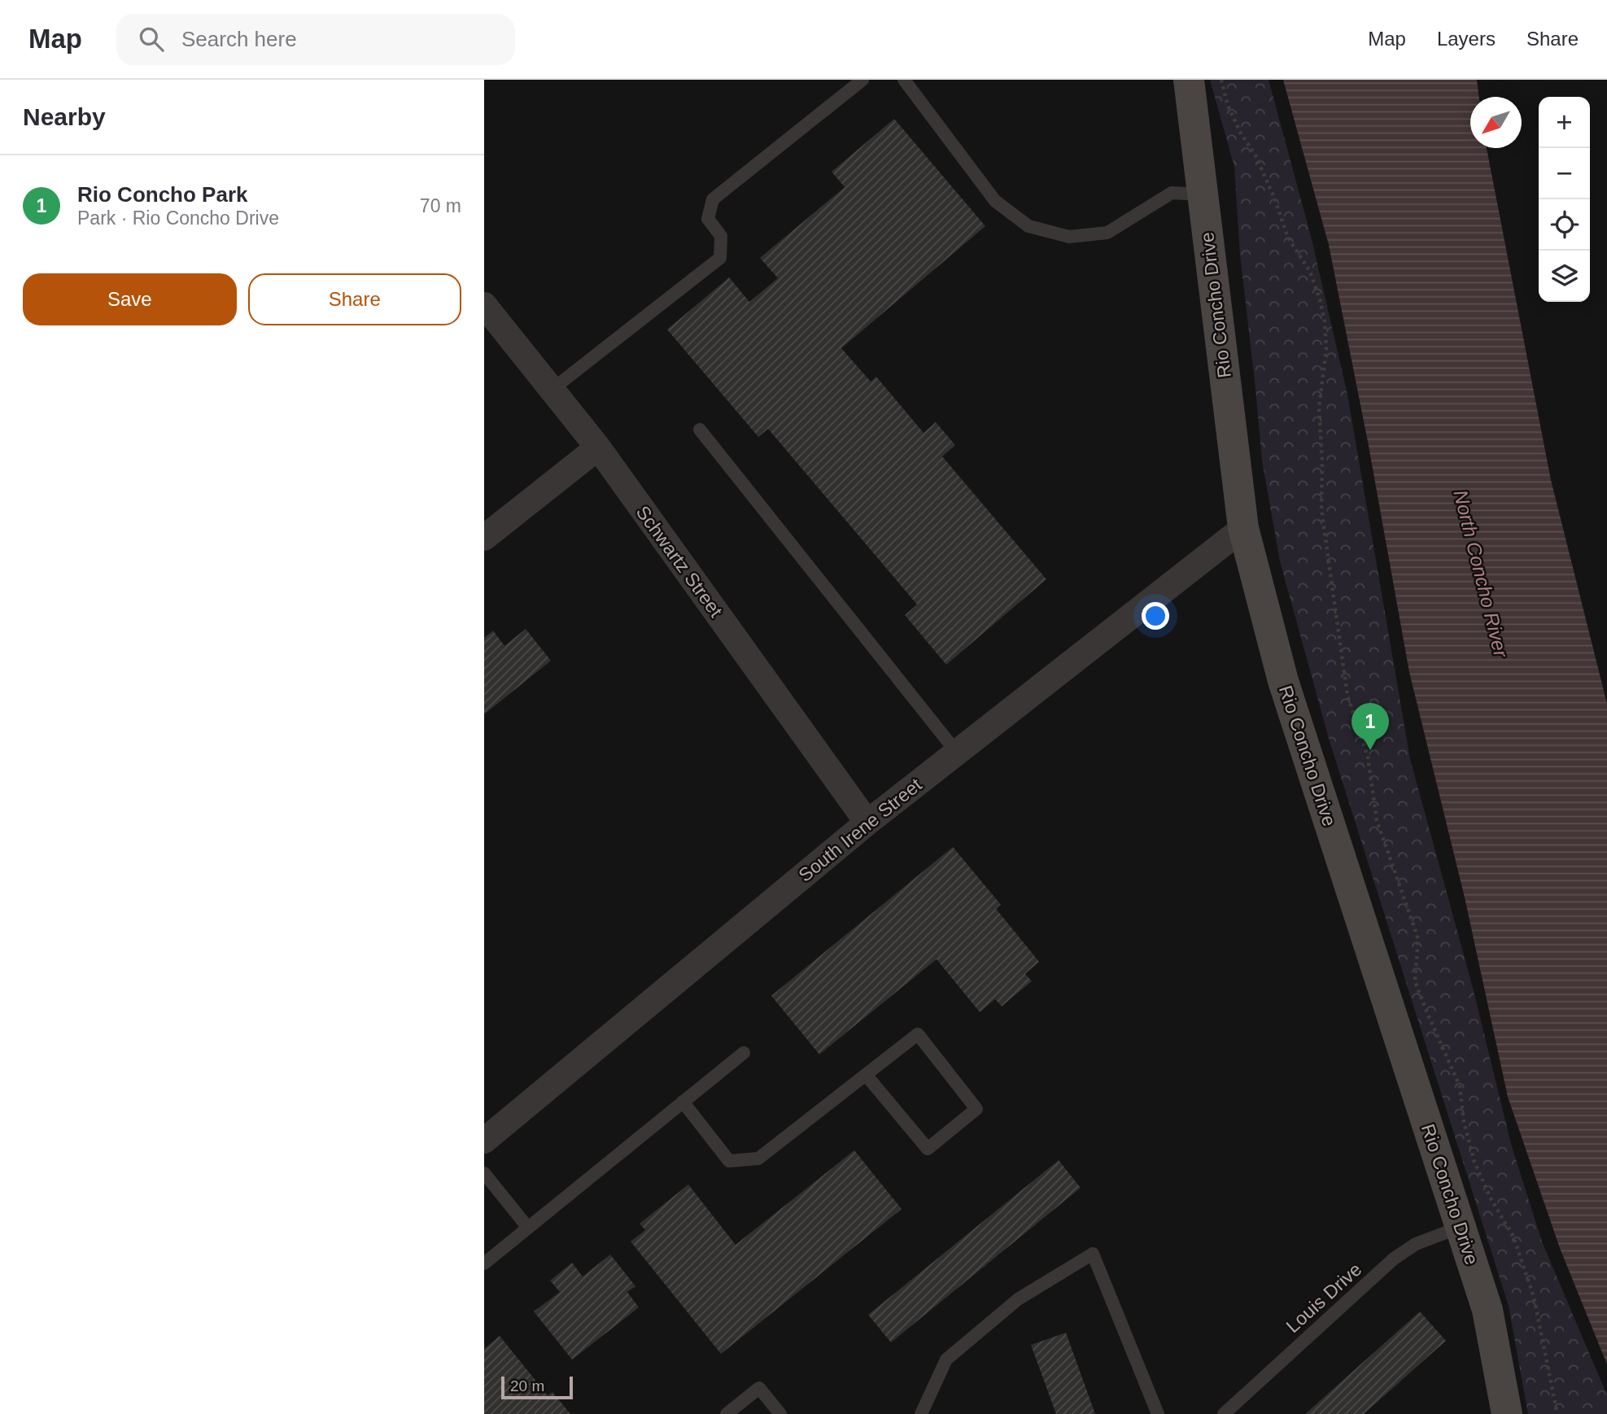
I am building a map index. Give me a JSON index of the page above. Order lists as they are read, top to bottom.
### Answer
{
  "streets": {
    "street": ["Rio Concho Drive", "Schwartz Street", "South Irene Street"],
    "lane": ["Louis Drive"]
  },
  "crossings": [
    ["Rio Concho Drive", "South Irene Street"],
    ["Rio Concho Drive", "Louis Drive"],
    ["Schwartz Street", "South Irene Street"]
  ],
  "water": ["North Concho River"],
  "scale_bar": "20 m",
  "north": "bottom left",
  "page": {
    "header": "Map",
    "search": "Search here",
    "nav": ["Map", "Layers", "Share"],
    "heading": "Nearby",
    "map_buttons": ["+", "−"],
    "list": [
      {
        "mark": "1",
        "name": "Rio Concho Park",
        "note": "Park · Rio Concho Drive",
        "value": "70 m"
      }
    ],
    "buttons": ["Save", "Share"],
    "pins": "1",
    "scale": "20 m"
  }
}
